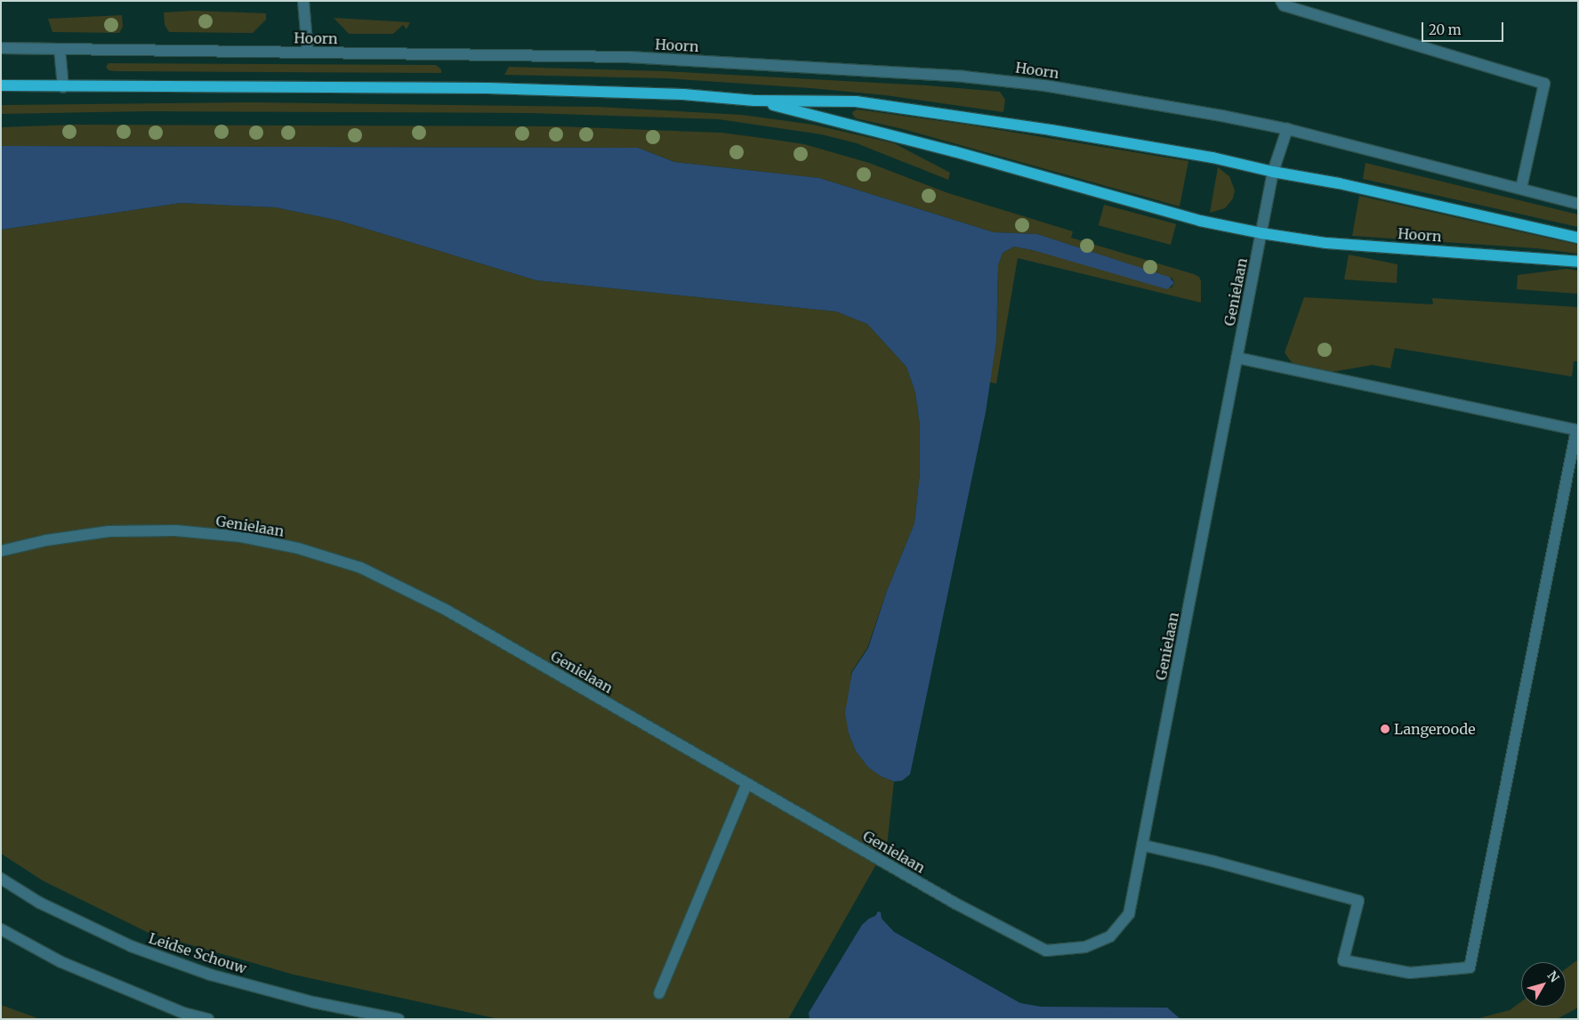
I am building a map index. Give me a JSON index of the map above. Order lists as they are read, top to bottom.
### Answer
{
  "streets": {
    "main road": ["Hoorn"],
    "street": ["Genielaan", "Leidse Schouw"]
  },
  "crossings": [
    ["Hoorn", "Genielaan"]
  ],
  "places": ["Langeroode"],
  "scale_bar": "20 m",
  "north": "top right"
}
